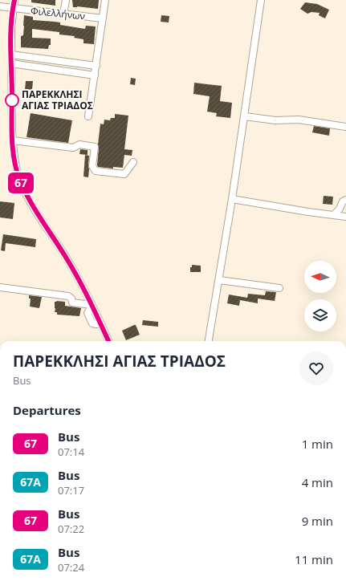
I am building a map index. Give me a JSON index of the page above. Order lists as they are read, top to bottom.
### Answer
{
  "streets": {
    "street": ["Φιλελλήνων"]
  },
  "places": ["ΠΑΡΕΚΚΛΗΣΙ ΑΓΙΑΣ ΤΡΙΑΔΟΣ"],
  "lines": ["bus line 67"],
  "north": "left",
  "page": {
    "on_map": "67",
    "heading": [
      ["ΠΑΡΕΚΚΛΗΣΙ ΑΓΙΑΣ ΤΡΙΑΔΟΣ", "Bus"],
      "Departures"
    ],
    "list": [
      {
        "mark": "67",
        "name": "Bus",
        "note": "07:14",
        "value": "1 min"
      },
      {
        "mark": "67Α",
        "name": "Bus",
        "note": "07:17",
        "value": "4 min"
      },
      {
        "mark": "67",
        "name": "Bus",
        "note": "07:22",
        "value": "9 min"
      },
      {
        "mark": "67Α",
        "name": "Bus",
        "note": "07:24",
        "value": "11 min"
      }
    ]
  }
}
